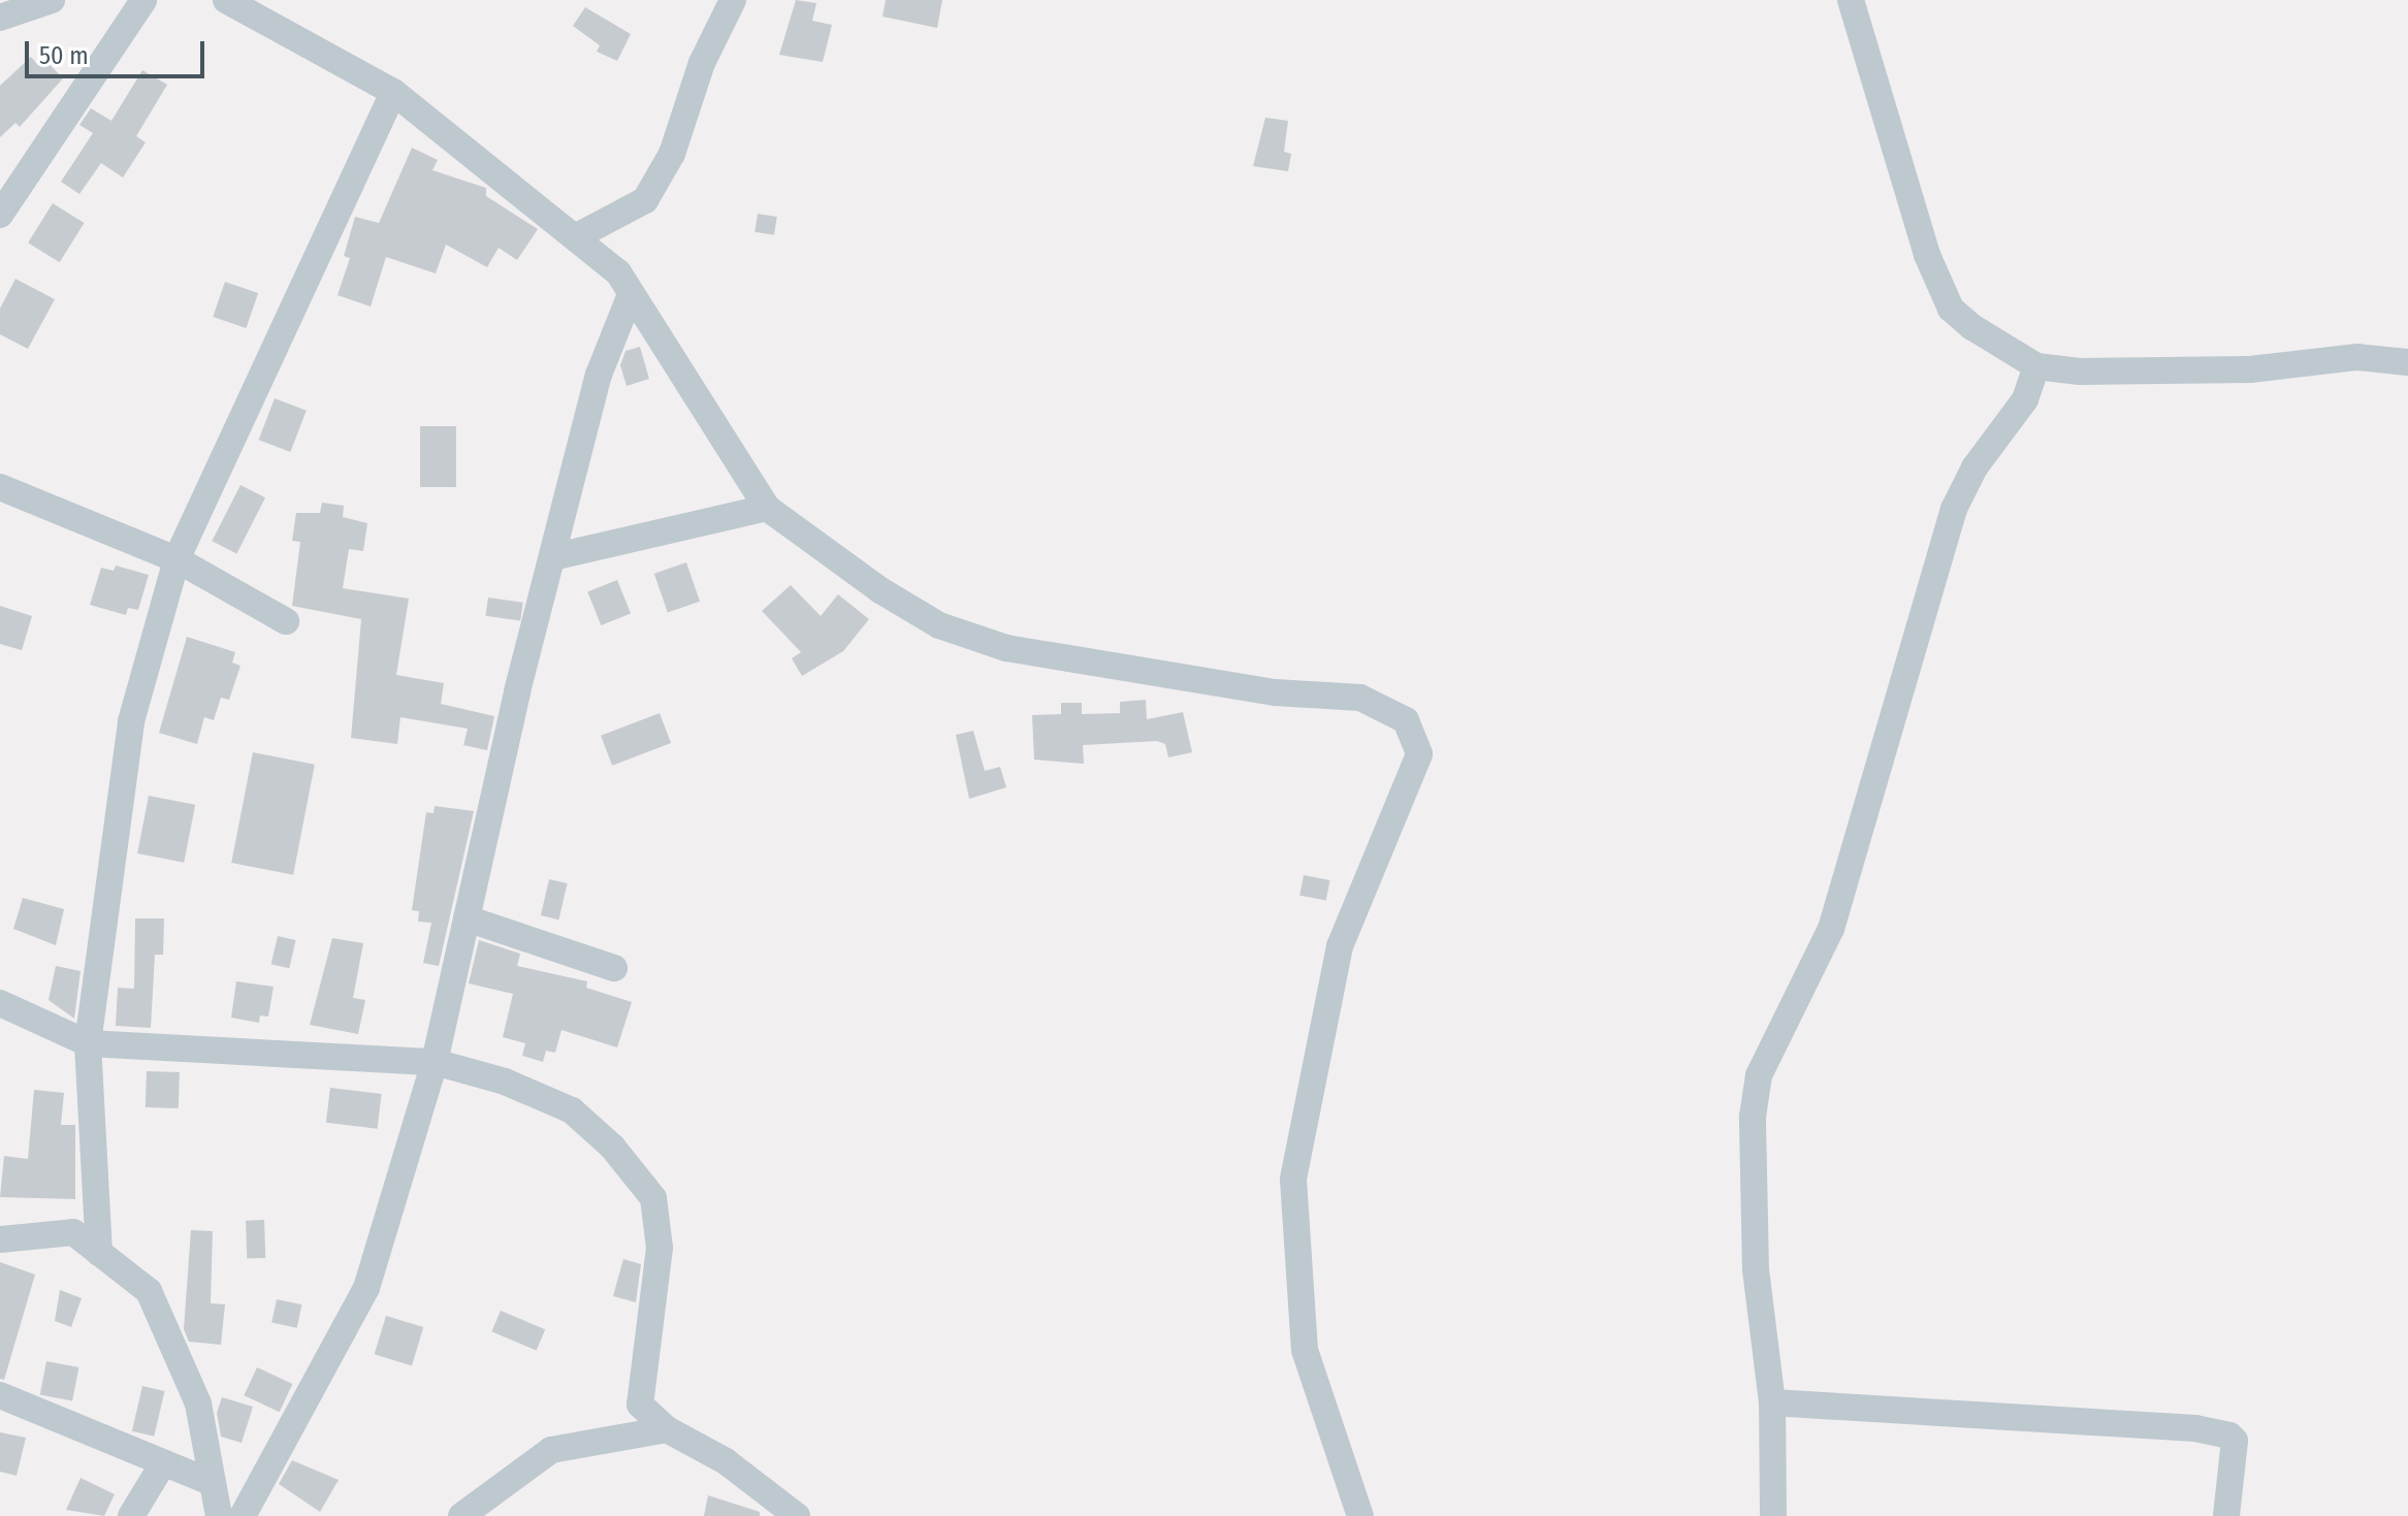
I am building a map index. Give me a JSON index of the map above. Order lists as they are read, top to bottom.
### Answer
{
  "scale_bar": "50 m"
}
